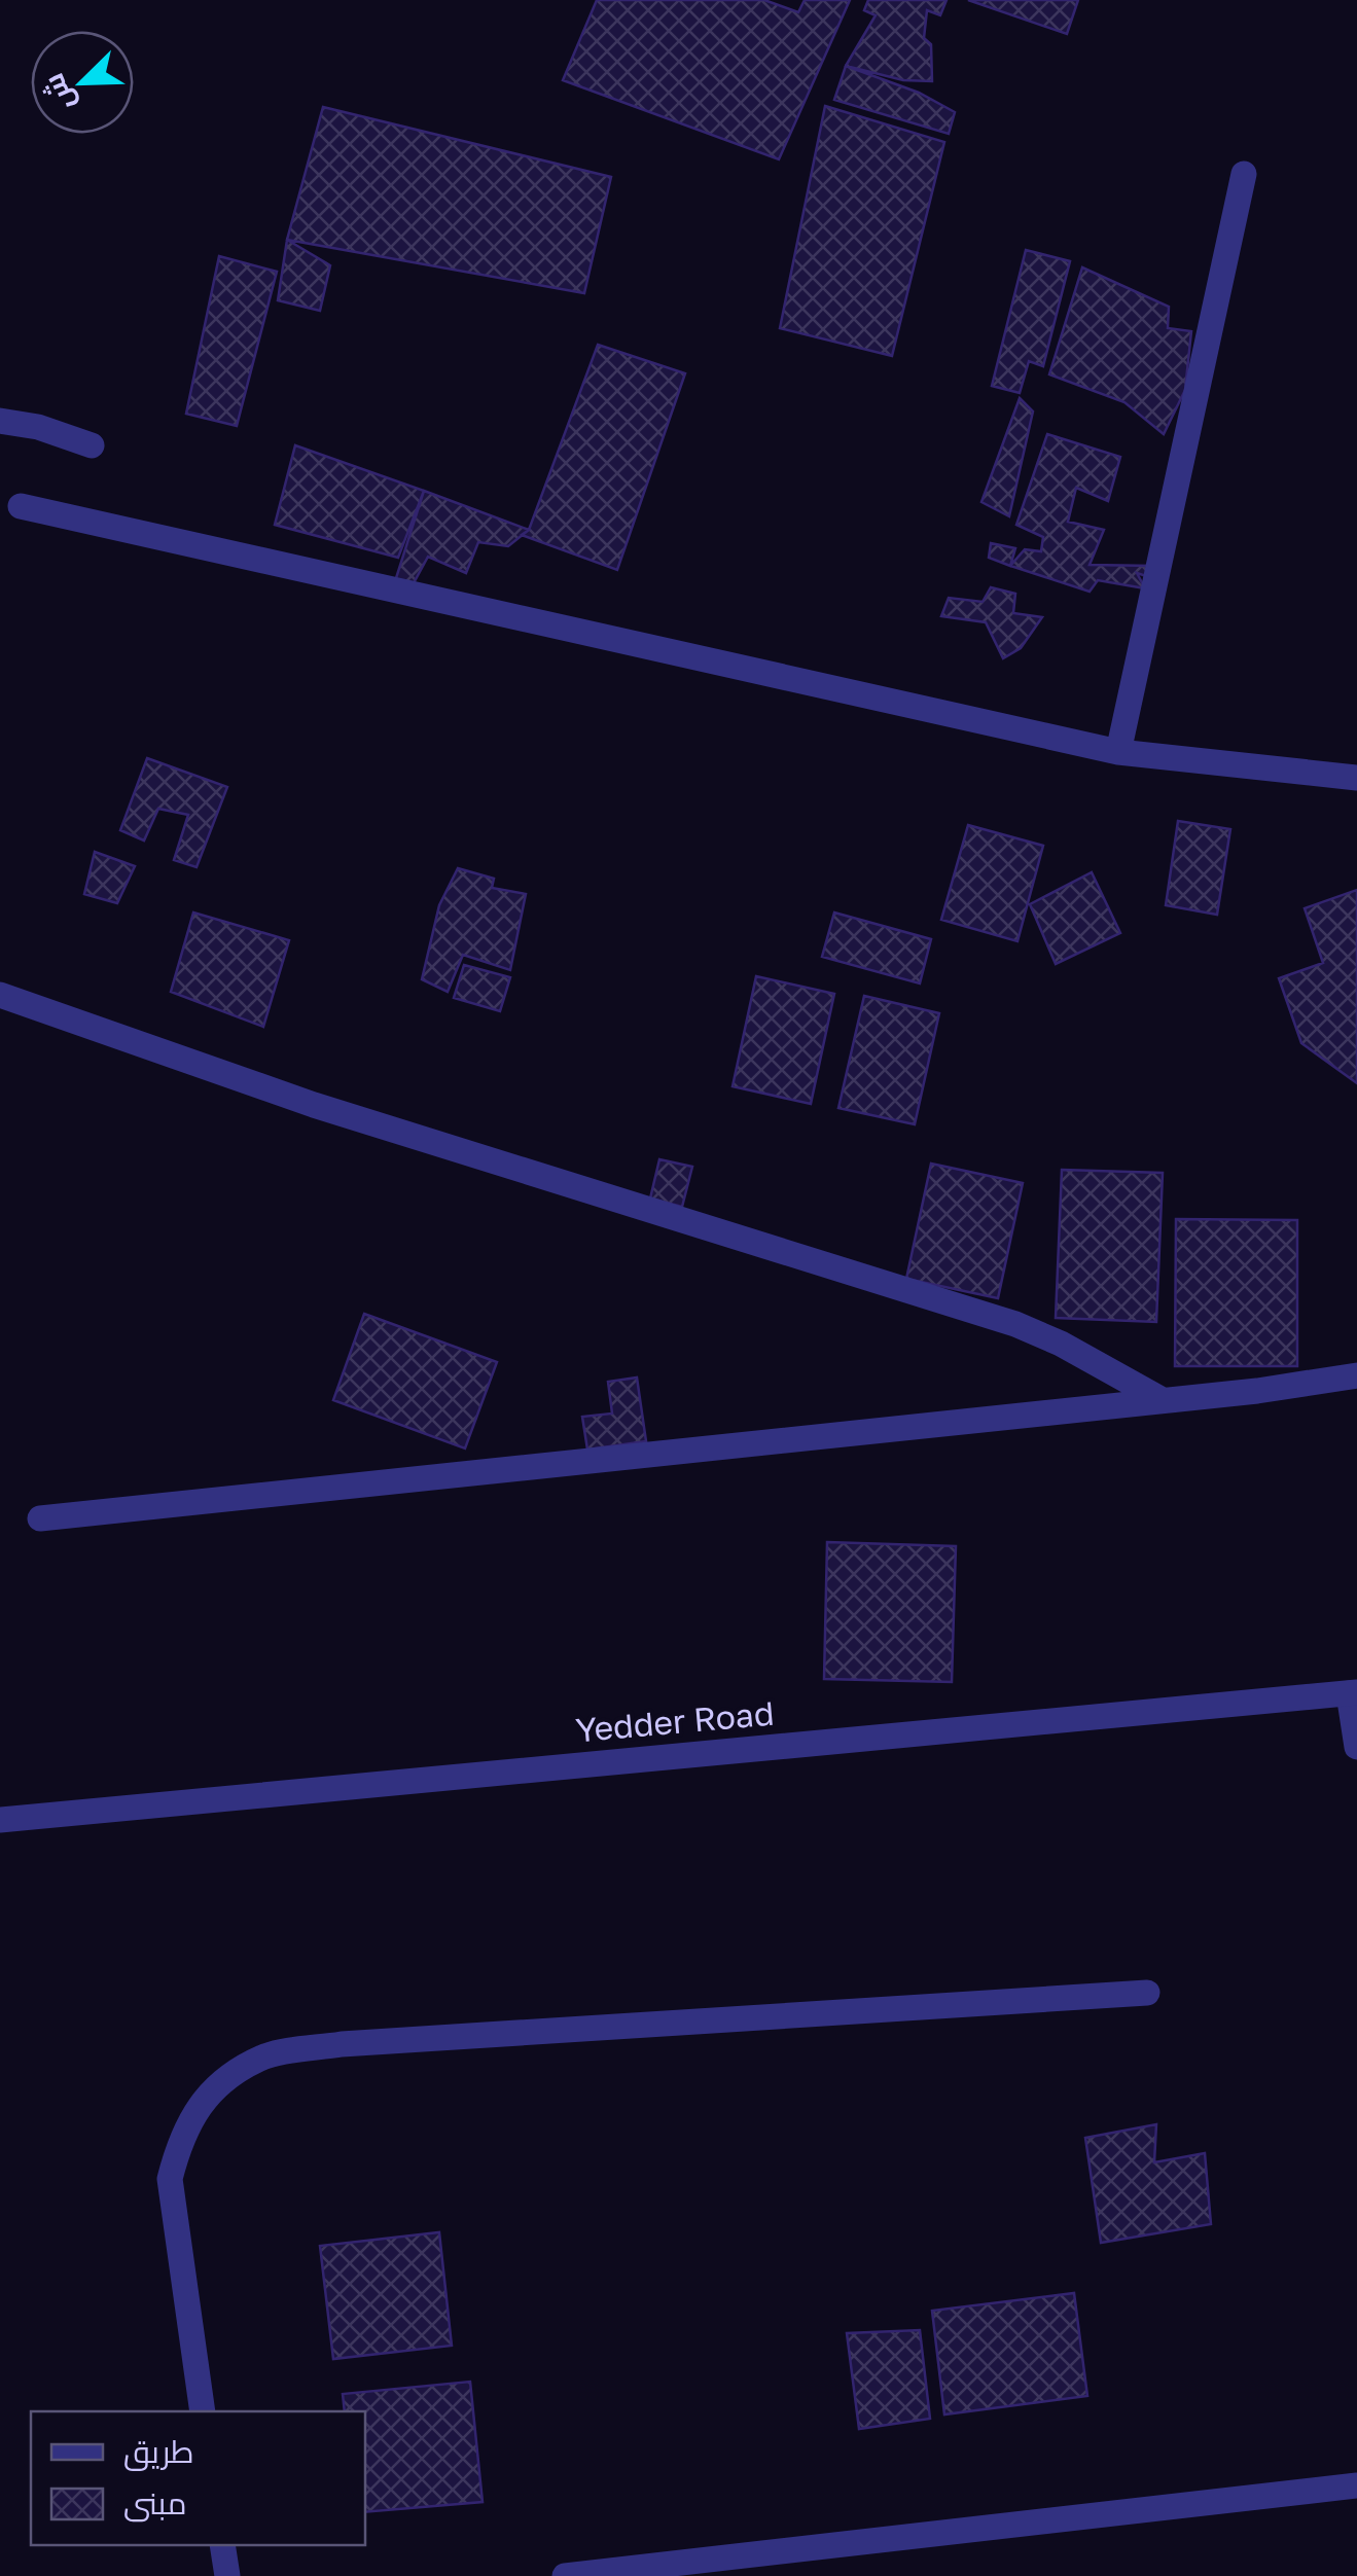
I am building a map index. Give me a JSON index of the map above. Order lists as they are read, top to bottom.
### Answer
{
  "streets": {
    "street": ["Yedder Road"]
  },
  "legend": ["طريق", "مبنى"],
  "north": "bottom left"
}
